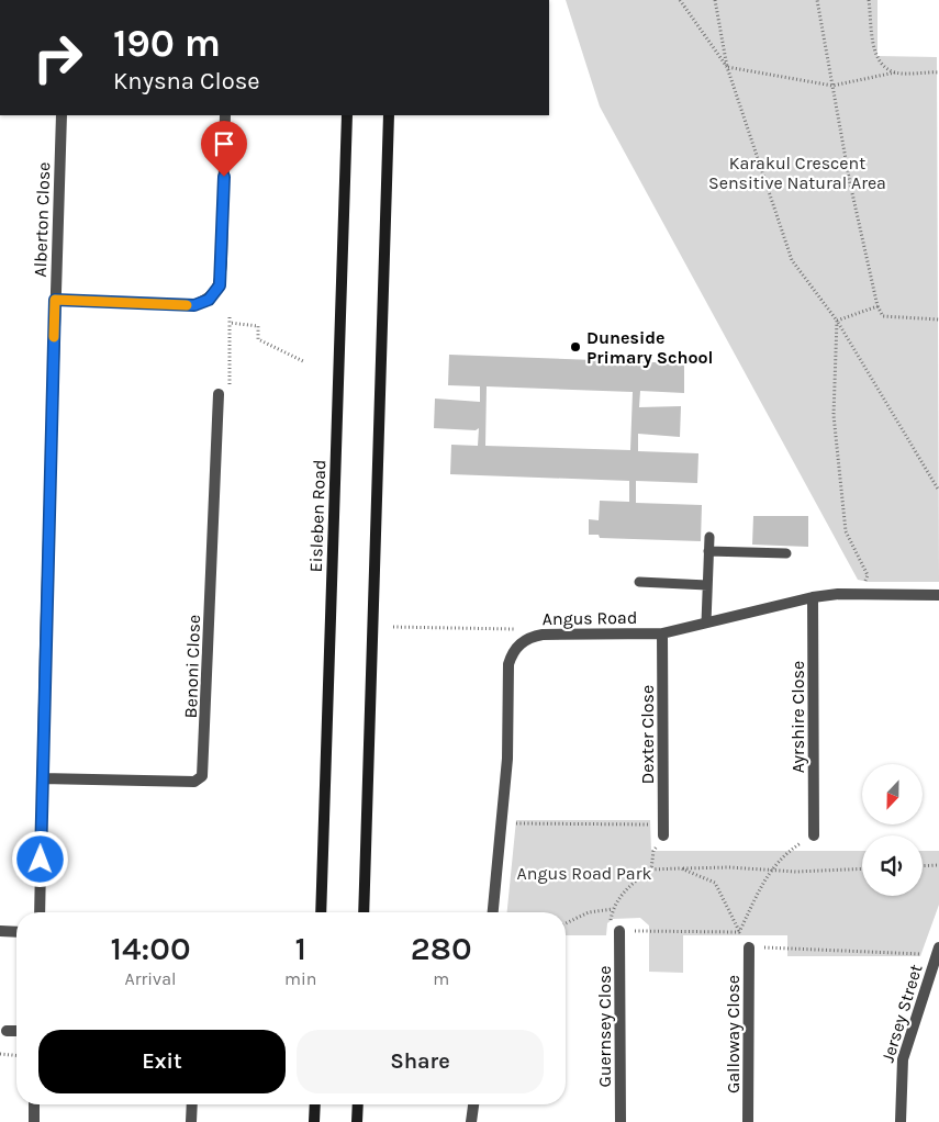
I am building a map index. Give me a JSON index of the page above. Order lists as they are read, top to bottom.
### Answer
{
  "streets": {
    "main road": ["Eisleben Road"],
    "street": [
      "Alberton Close",
      "Angus Road",
      "Benoni Close",
      "Ayrshire Close",
      "Dexter Close",
      "Jersey Street",
      "Guernsey Close",
      "Galloway Close"
    ]
  },
  "crossings": [
    ["Alberton Close", "Benoni Close"],
    ["Angus Road", "Ayrshire Close"],
    ["Angus Road", "Dexter Close"]
  ],
  "parks": ["Karakul Crescent Sensitive Natural Area", "Angus Road Park"],
  "places": ["Duneside Primary School"],
  "north": "bottom",
  "page": {
    "turn": ["190 m", "Knysna Close"],
    "eta": [
      "14:00",
      "Arrival",
      "1",
      "min",
      "280",
      "m"
    ],
    "buttons": ["Exit", "Share"]
  }
}
